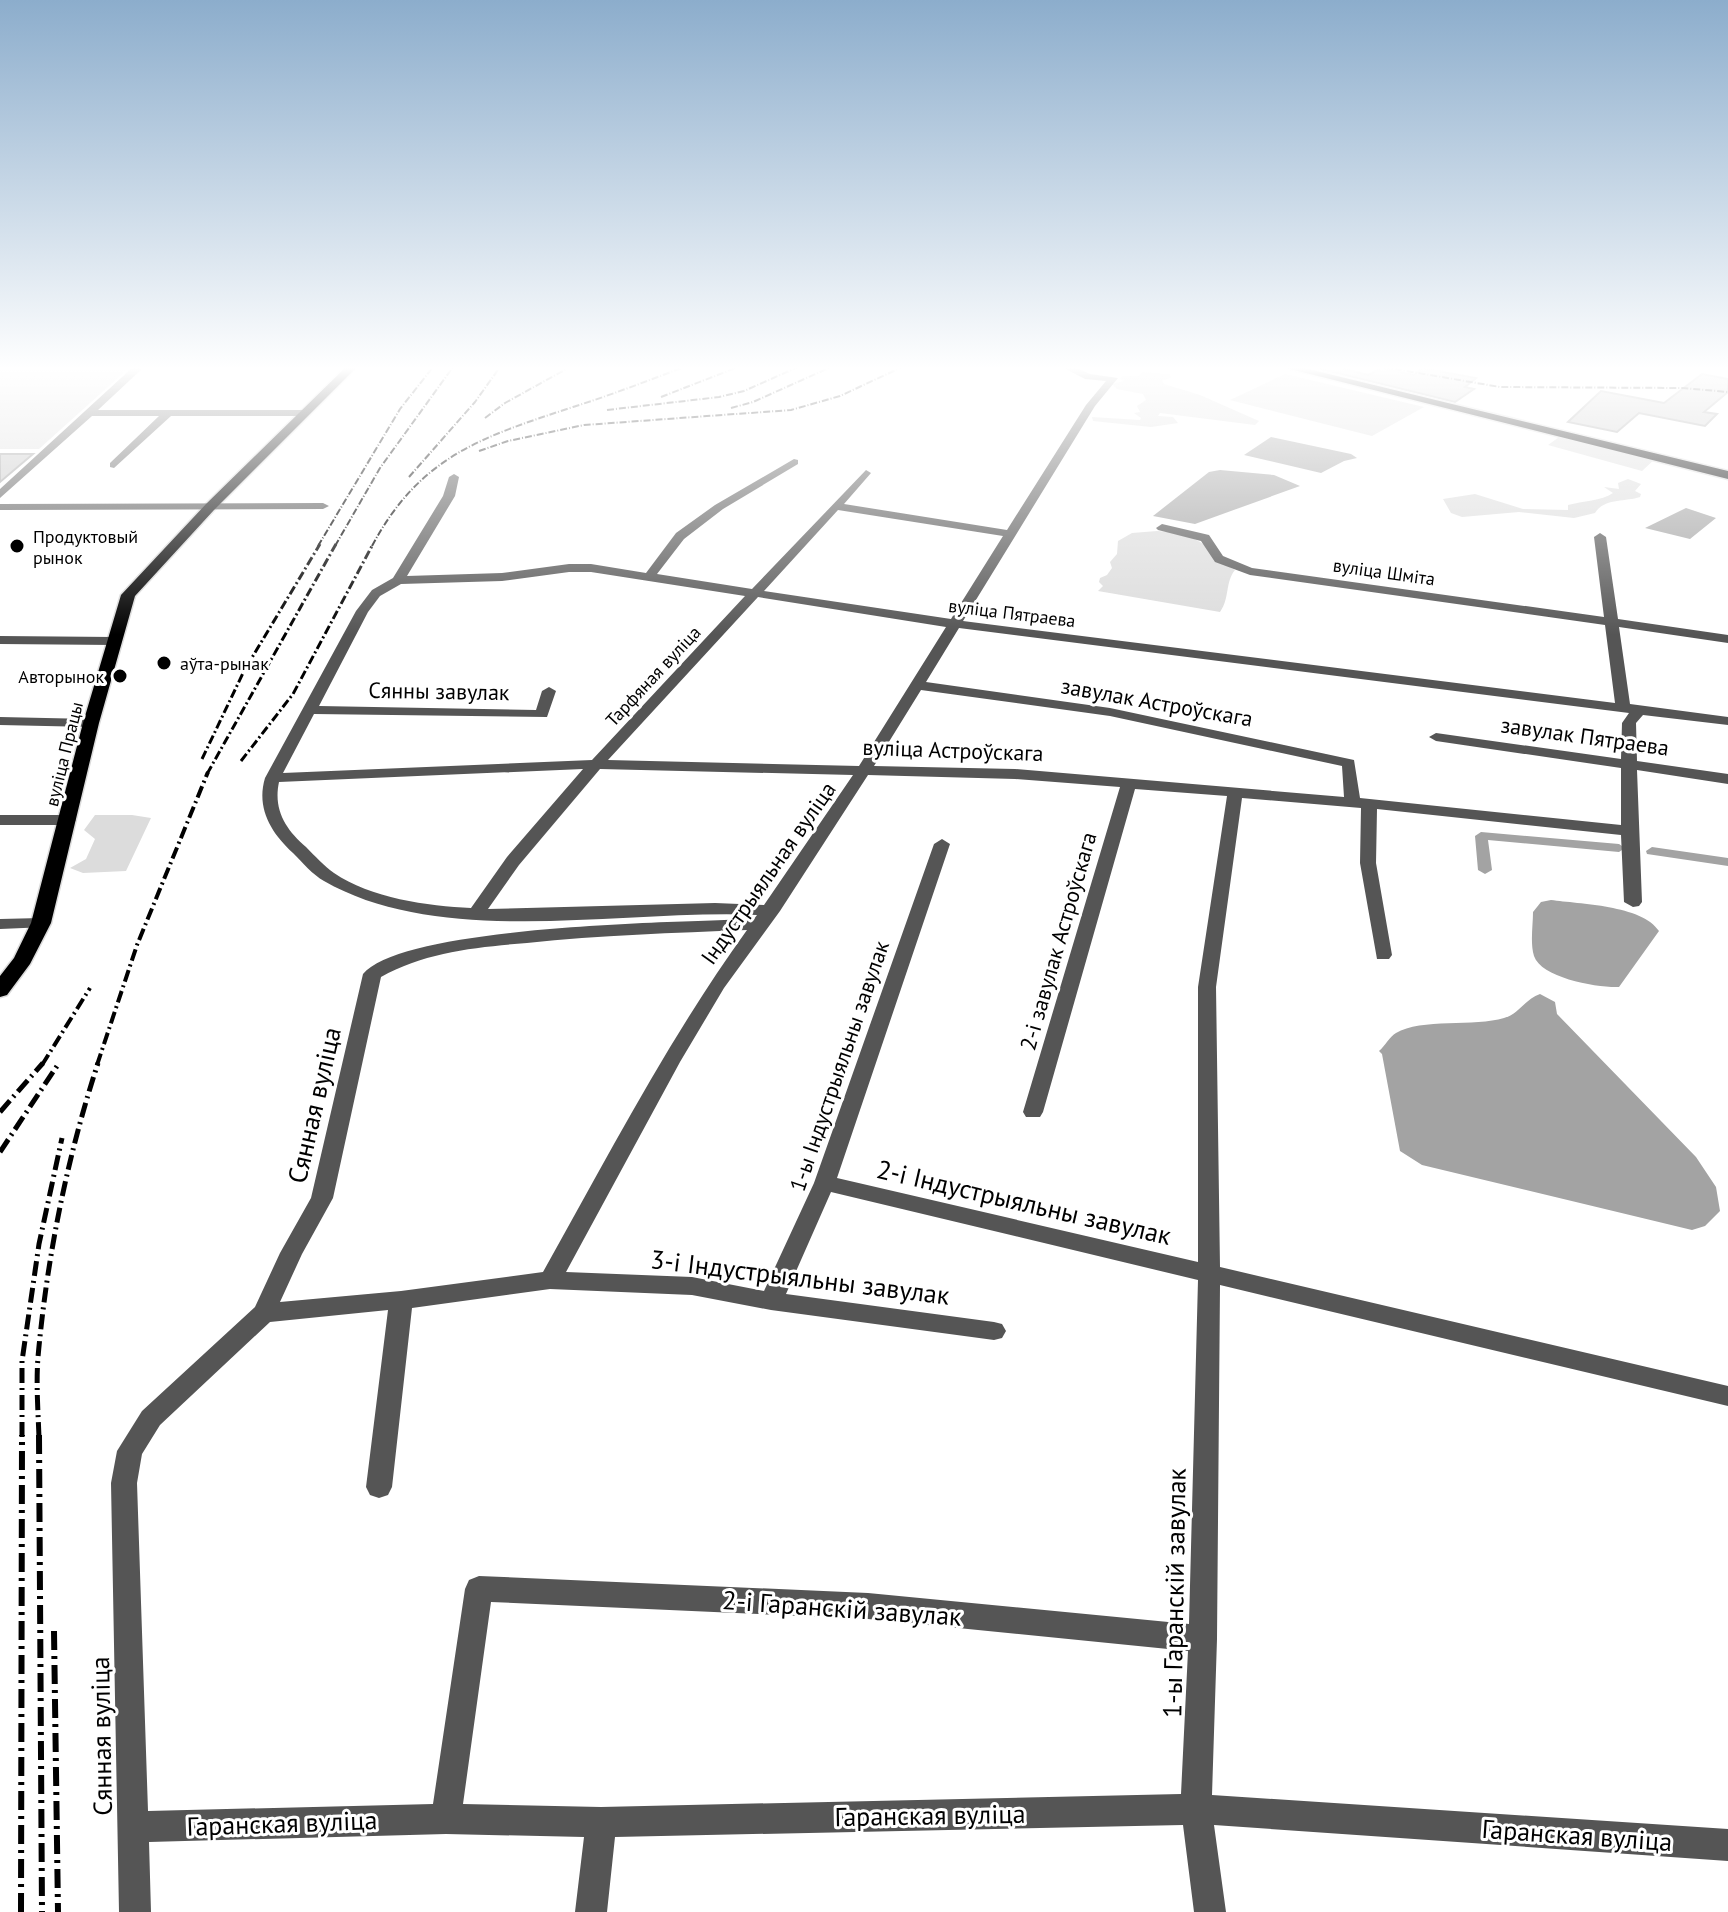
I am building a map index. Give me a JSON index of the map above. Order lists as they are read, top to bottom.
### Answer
{
  "streets": {
    "main road": ["вуліца Працы"],
    "street": [
      "вуліца Шміта",
      "вуліца Пятраева",
      "Тарфяная вуліца",
      "Сянны завулак",
      "завулак Астроўскага",
      "завулак Пятраева",
      "вуліца Астроўскага",
      "Індустрыяльная вуліца",
      "2-і завулак Астроўскага",
      "1-ы Індустрыяльны завулак",
      "Сянная вуліца",
      "2-і Індустрыяльны завулак",
      "3-і Індустрыяльны завулак",
      "1-ы Гаранскій завулак",
      "2-і Гаранскій завулак",
      "Гаранская вуліца"
    ]
  },
  "crossings": [
    ["вуліца Пятраева", "Тарфяная вуліца"],
    ["вуліца Пятраева", "Індустрыяльная вуліца"],
    ["Тарфяная вуліца", "вуліца Астроўскага"],
    ["завулак Астроўскага", "вуліца Астроўскага"],
    ["завулак Астроўскага", "Індустрыяльная вуліца"],
    ["вуліца Астроўскага", "Індустрыяльная вуліца"],
    ["вуліца Астроўскага", "2-і завулак Астроўскага"],
    ["вуліца Астроўскага", "1-ы Гаранскій завулак"],
    ["Індустрыяльная вуліца", "Сянная вуліца"],
    ["Індустрыяльная вуліца", "3-і Індустрыяльны завулак"],
    ["1-ы Індустрыяльны завулак", "2-і Індустрыяльны завулак"],
    ["1-ы Індустрыяльны завулак", "3-і Індустрыяльны завулак"],
    ["Сянная вуліца", "3-і Індустрыяльны завулак"],
    ["Сянная вуліца", "Гаранская вуліца"],
    ["2-і Індустрыяльны завулак", "1-ы Гаранскій завулак"],
    ["1-ы Гаранскій завулак", "2-і Гаранскій завулак"],
    ["1-ы Гаранскій завулак", "Гаранская вуліца"],
    ["2-і Гаранскій завулак", "Гаранская вуліца"]
  ],
  "places": ["Продуктовый рынок", "аўта-рынак", "Авторынок"]
}
